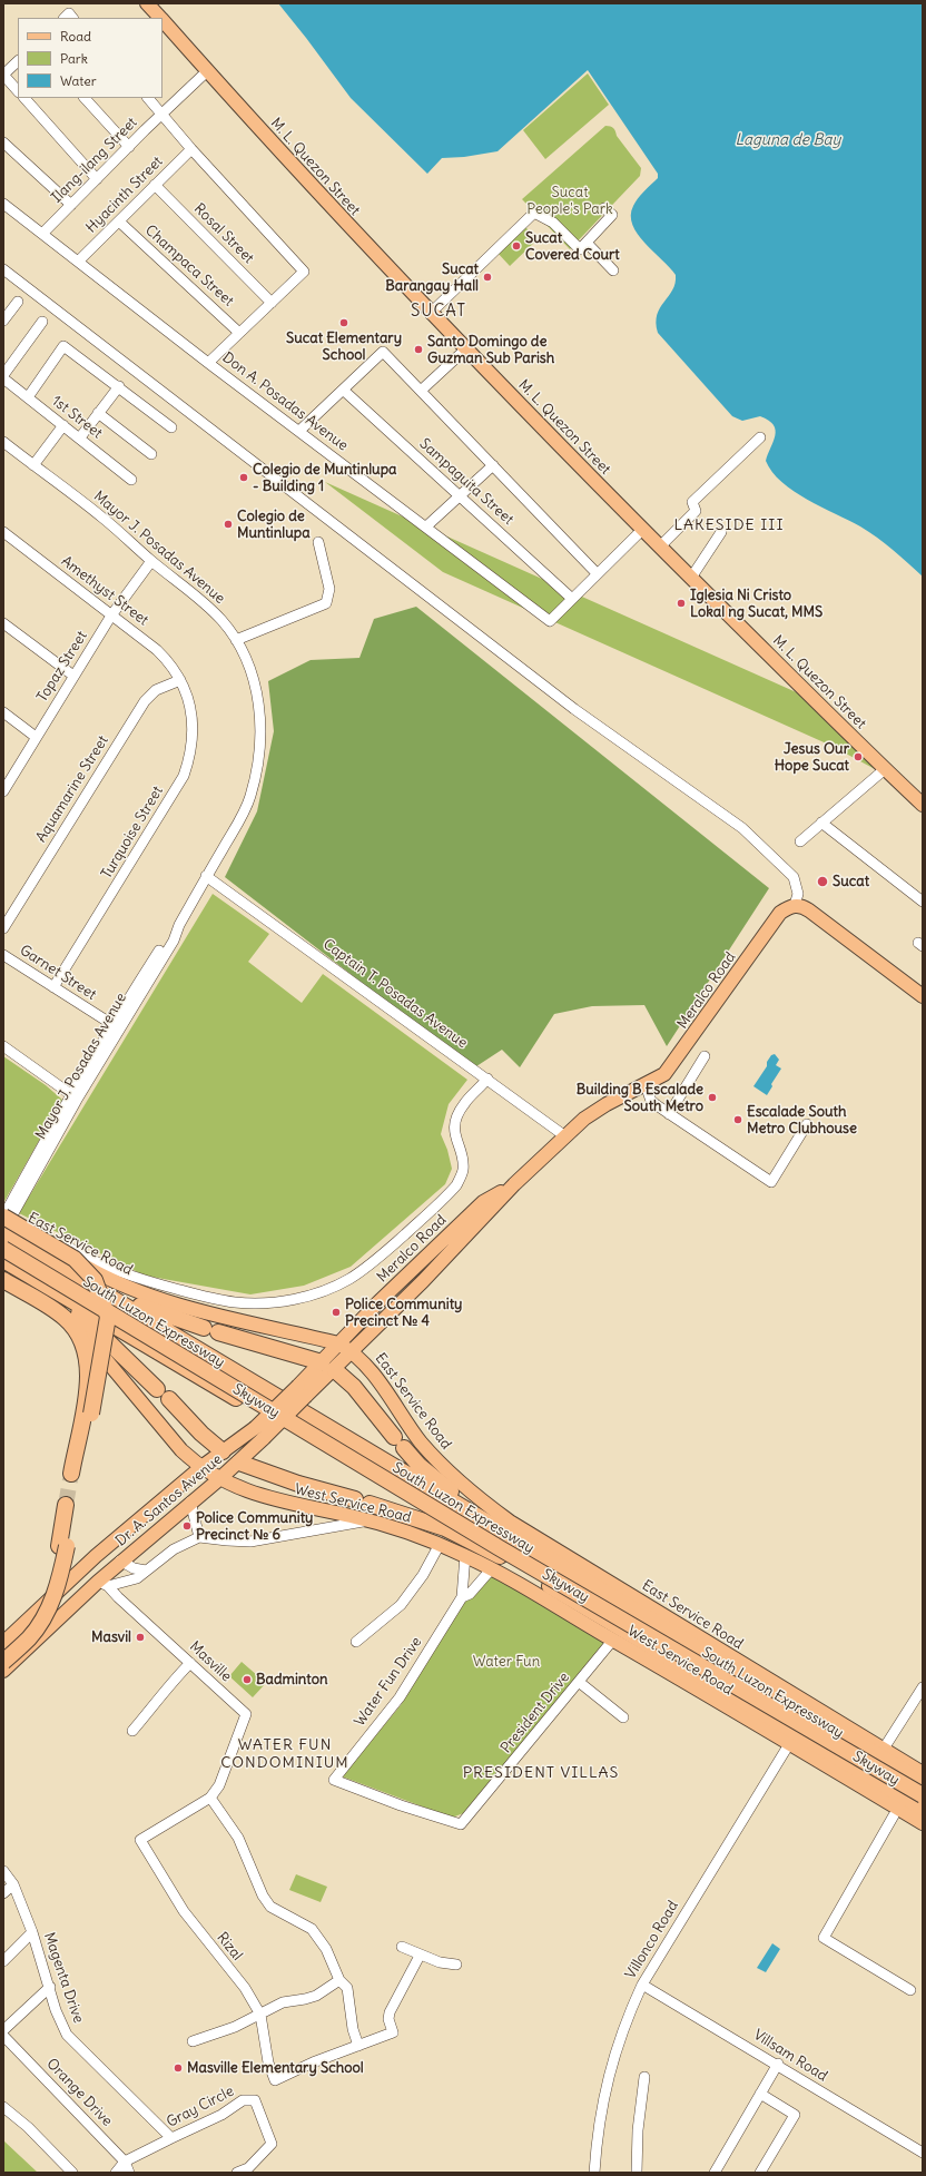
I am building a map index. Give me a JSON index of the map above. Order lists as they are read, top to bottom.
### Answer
{
  "streets": {
    "highway": ["South Luzon Expressway", "Skyway"],
    "main road": [
      "M. L. Quezon Street",
      "Meralco Road",
      "East Service Road",
      "Dr. A. Santos Avenue",
      "West Service Road"
    ],
    "street": [
      "Ilang-ilang Street",
      "Hyacinth Street",
      "Rosal Street",
      "Champaca Street",
      "Don A. Posadas Avenue",
      "1st Street",
      "Sampaguita Street",
      "Mayor J. Posadas Avenue",
      "Amethyst Street",
      "Topaz Street",
      "Aquamarine Street",
      "Turquoise Street",
      "Garnet Street",
      "Captain T. Posadas Avenue",
      "Masville",
      "Water Fun Drive",
      "President Drive",
      "Villonco Road",
      "Rizal",
      "Magenta Drive",
      "Villsam Road",
      "Orange Drive",
      "Gray Circle"
    ]
  },
  "crossings": [
    ["Ilang-ilang Street", "M. L. Quezon Street"],
    ["Ilang-ilang Street", "Don A. Posadas Avenue"],
    ["Hyacinth Street", "Rosal Street"],
    ["Hyacinth Street", "Champaca Street"],
    ["Hyacinth Street", "Don A. Posadas Avenue"],
    ["Don A. Posadas Avenue", "Sampaguita Street"],
    ["Mayor J. Posadas Avenue", "Topaz Street"],
    ["Mayor J. Posadas Avenue", "Garnet Street"],
    ["Mayor J. Posadas Avenue", "Captain T. Posadas Avenue"],
    ["Mayor J. Posadas Avenue", "East Service Road"],
    ["Mayor J. Posadas Avenue", "South Luzon Expressway"],
    ["Amethyst Street", "Topaz Street"],
    ["Amethyst Street", "Aquamarine Street"],
    ["Amethyst Street", "Turquoise Street"],
    ["Aquamarine Street", "Turquoise Street"],
    ["Turquoise Street", "Garnet Street"],
    ["Meralco Road", "Captain T. Posadas Avenue"],
    ["Meralco Road", "East Service Road"],
    ["Meralco Road", "Dr. A. Santos Avenue"],
    ["East Service Road", "South Luzon Expressway"],
    ["East Service Road", "Dr. A. Santos Avenue"],
    ["South Luzon Expressway", "West Service Road"],
    ["South Luzon Expressway", "Water Fun Drive"],
    ["Dr. A. Santos Avenue", "West Service Road"],
    ["Dr. A. Santos Avenue", "Masville"],
    ["West Service Road", "Water Fun Drive"],
    ["West Service Road", "President Drive"],
    ["West Service Road", "Villonco Road"],
    ["Masville", "Rizal"],
    ["Water Fun Drive", "President Drive"],
    ["Villonco Road", "Villsam Road"],
    ["Magenta Drive", "Gray Circle"],
    ["Orange Drive", "Gray Circle"]
  ],
  "districts": [
    "SUCAT",
    "LAKESIDE III",
    "WATER FUN CONDOMINIUM",
    "PRESIDENT VILLAS"
  ],
  "water": ["Laguna de Bay"],
  "parks": ["Sucat People's Park", "Water Fun"],
  "places": [
    "Sucat Covered Court",
    "Sucat Barangay Hall",
    "Sucat Elementary School",
    "Santo Domingo de Guzman Sub Parish",
    "Colegio de Muntinlupa - Building 1",
    "Colegio de Muntinlupa",
    "Iglesia Ni Cristo Lokal ng Sucat, MMS",
    "Jesus Our Hope Sucat",
    "Sucat",
    "Building B Escalade South Metro",
    "Escalade South Metro Clubhouse",
    "Police Community Precinct № 4",
    "Police Community Precinct № 6",
    "Masvil",
    "Badminton",
    "Masville Elementary School"
  ],
  "legend": ["Road", "Park", "Water"]
}
